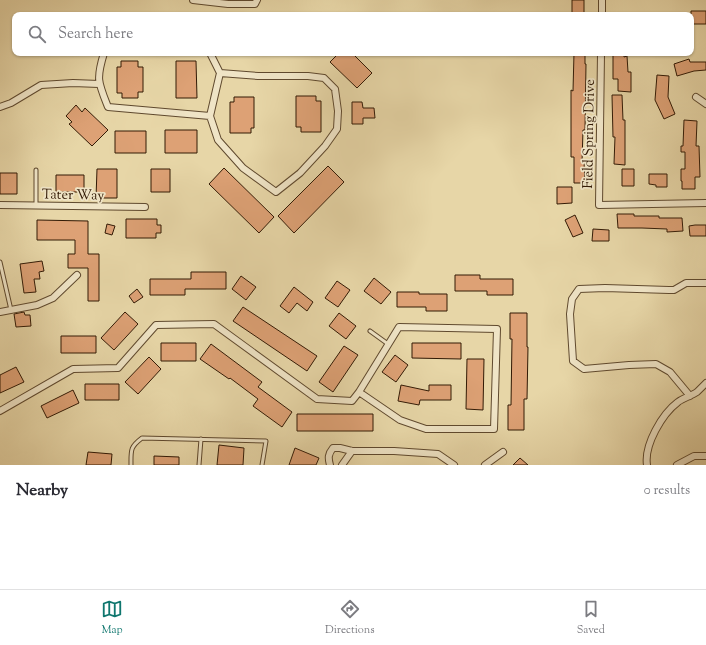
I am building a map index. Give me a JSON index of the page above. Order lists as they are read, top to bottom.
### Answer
{
  "streets": {
    "street": ["Field Spring Drive", "Tater Way"]
  },
  "page": {
    "search": "Search here",
    "heading": ["Nearby", "0 results"],
    "nav": ["Map", "Directions", "Saved"]
  }
}
